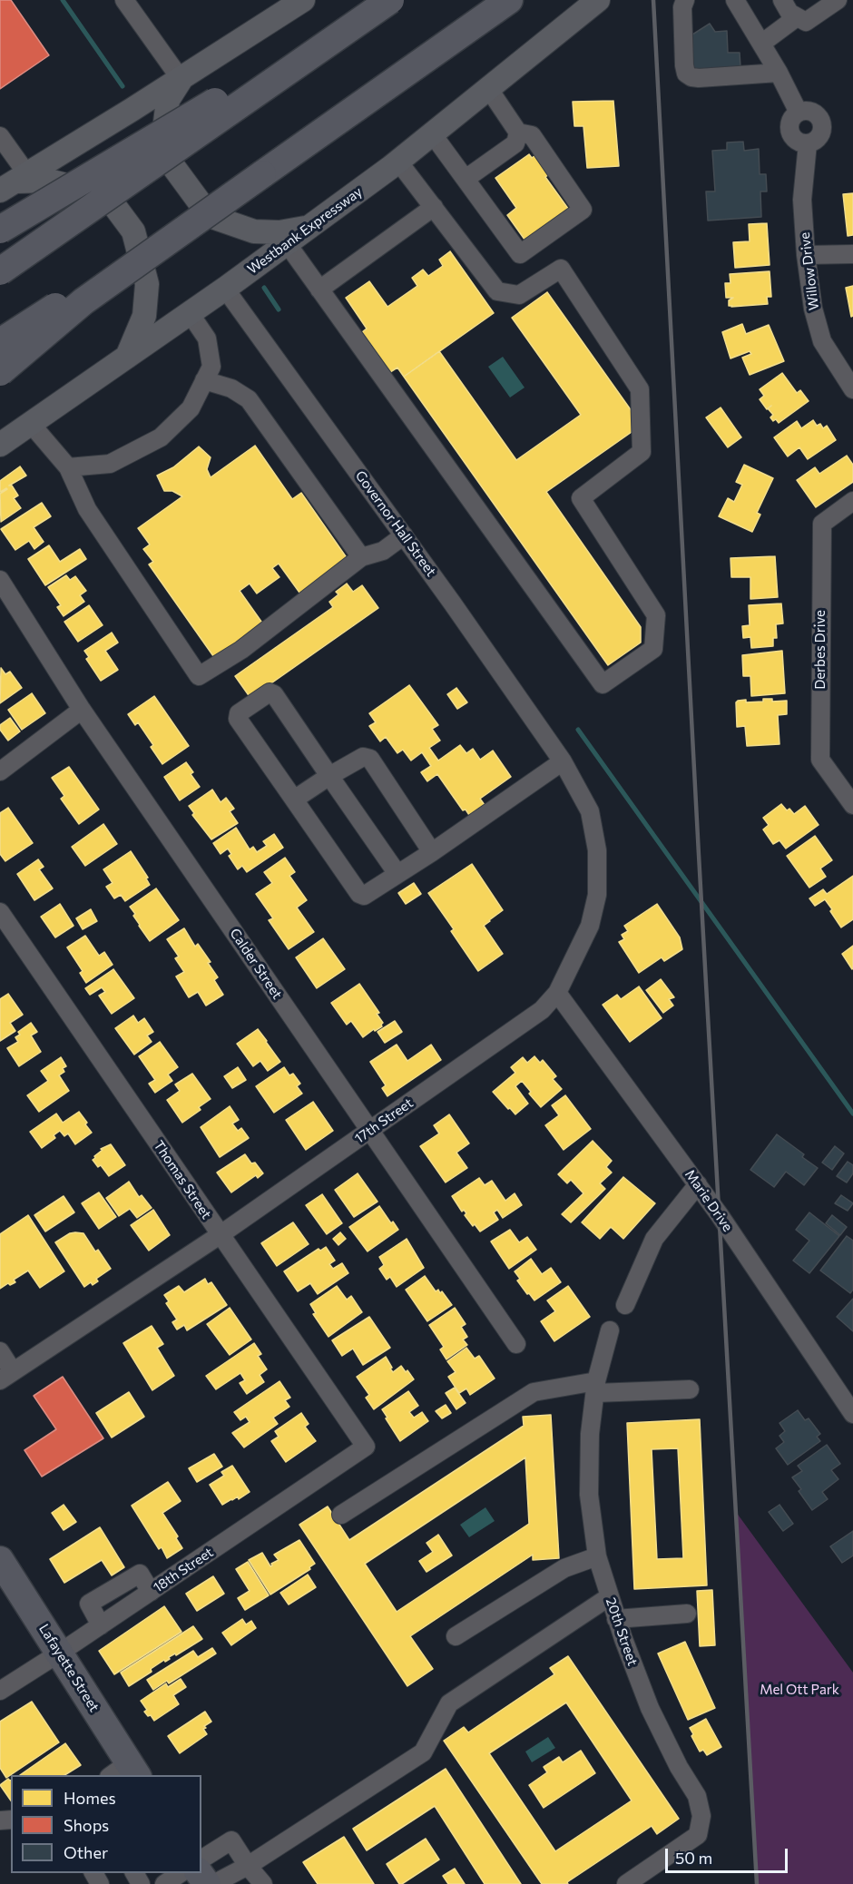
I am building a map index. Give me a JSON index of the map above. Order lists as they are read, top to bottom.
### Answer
{
  "streets": {
    "highway": ["Lafayette Street"],
    "main road": ["Westbank Expressway"],
    "street": [
      "Willow Drive",
      "Governor Hall Street",
      "Derbes Drive",
      "Calder Street",
      "17th Street",
      "Thomas Street",
      "Marie Drive",
      "18th Street",
      "20th Street"
    ]
  },
  "crossings": [
    ["Westbank Expressway", "Governor Hall Street"],
    ["Governor Hall Street", "17th Street"],
    ["Calder Street", "17th Street"],
    ["17th Street", "Thomas Street"],
    ["17th Street", "Marie Drive"],
    ["Thomas Street", "18th Street"],
    ["18th Street", "Lafayette Street"]
  ],
  "parks": ["Mel Ott Park"],
  "legend": ["Homes", "Shops", "Other"],
  "scale_bar": "50 m"
}
